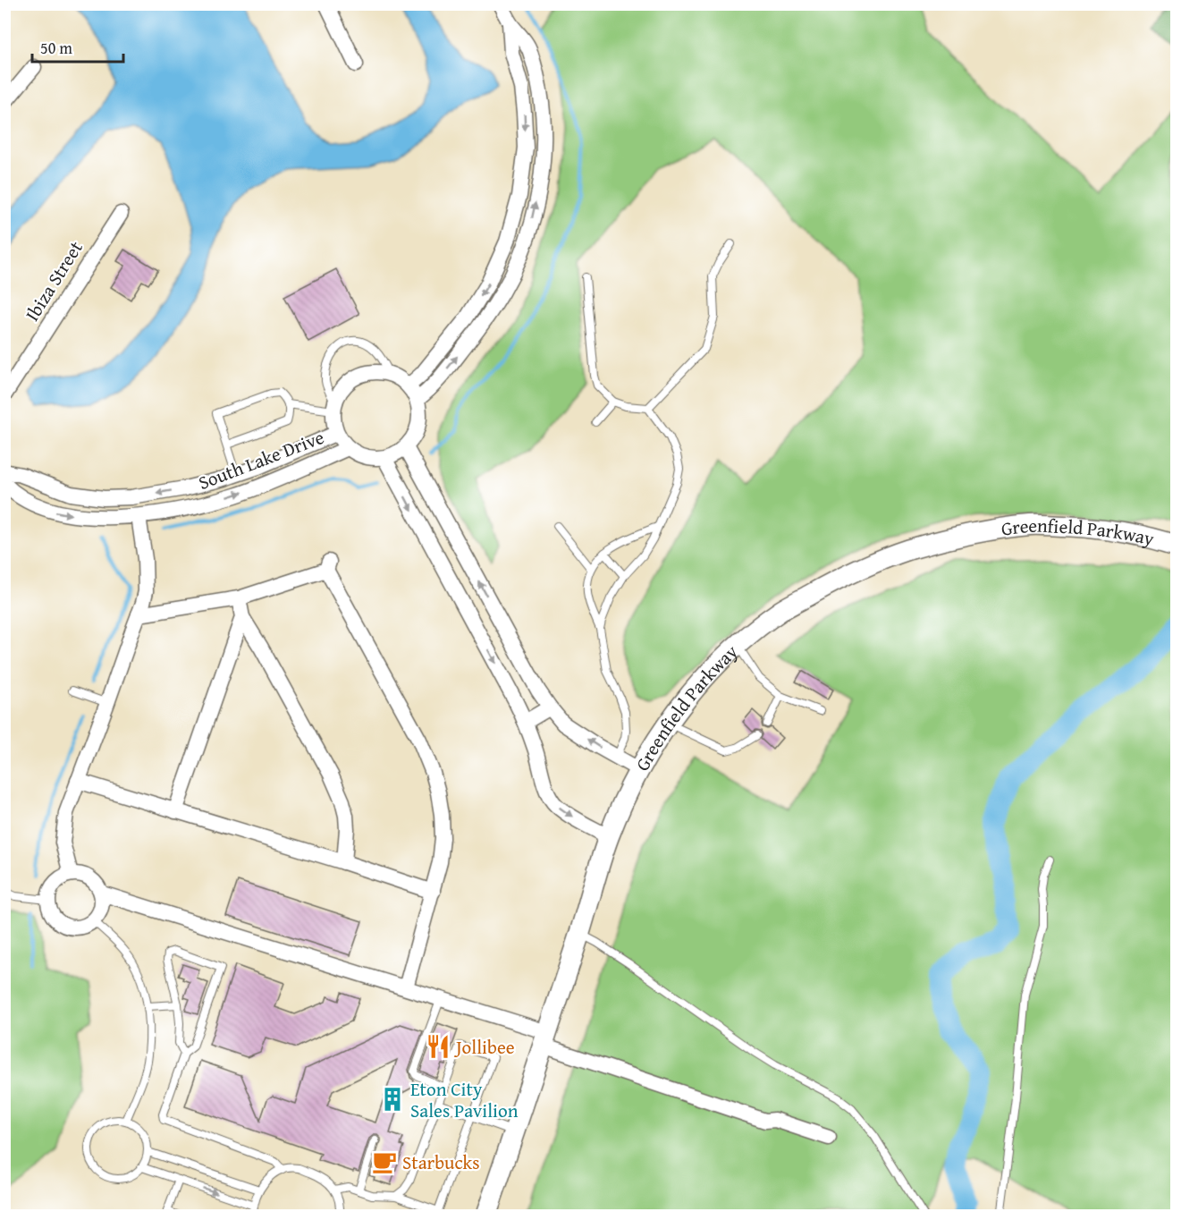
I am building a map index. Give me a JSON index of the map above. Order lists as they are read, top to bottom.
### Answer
{
  "streets": {
    "main road": ["Greenfield Parkway"],
    "street": ["Ibiza Street", "South Lake Drive"]
  },
  "places": {
    "restaurant": ["Jollibee"],
    "building": ["Eton City Sales Pavilion"],
    "cafe": ["Starbucks"]
  },
  "scale_bar": "50 m"
}
